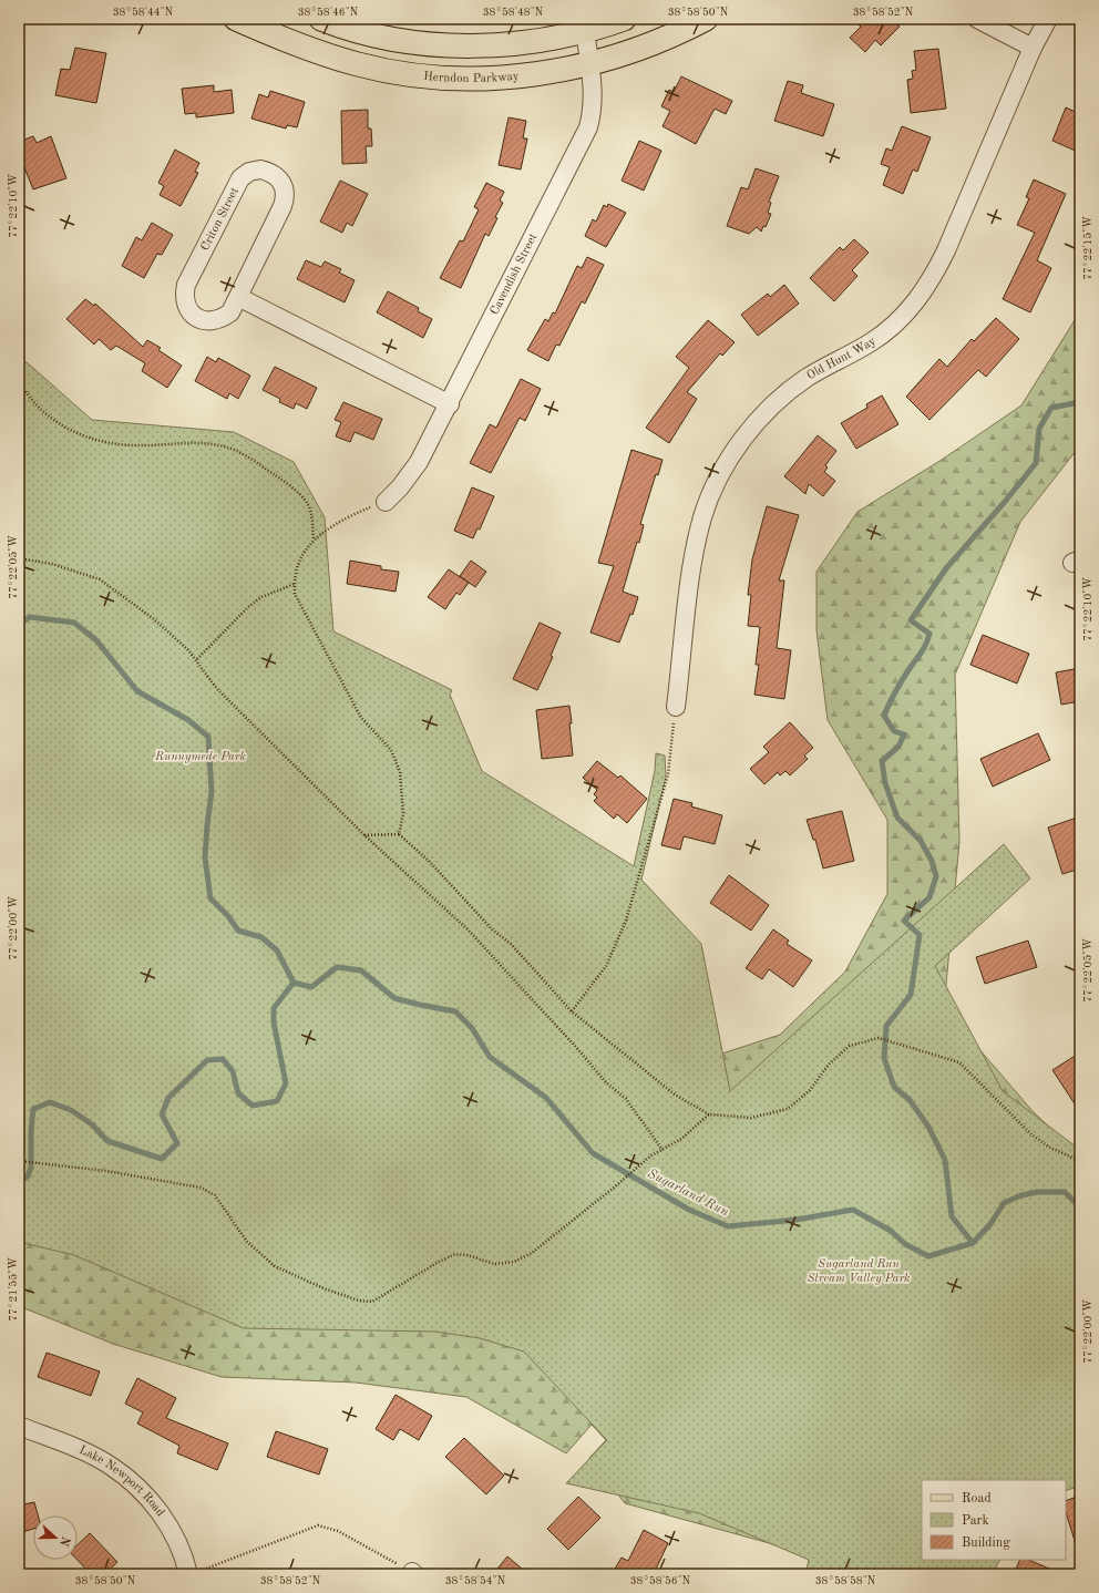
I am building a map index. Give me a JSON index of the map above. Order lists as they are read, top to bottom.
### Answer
{
  "streets": {
    "main road": ["Herndon Parkway"],
    "street": [
      "Criton Street",
      "Cavendish Street",
      "Old Hunt Way",
      "Lake Newport Road"
    ]
  },
  "crossings": [
    ["Herndon Parkway", "Cavendish Street"]
  ],
  "water": ["Sugarland Run"],
  "parks": ["Runnymede Park", "Sugarland Run Stream Valley Park"],
  "legend": ["Road", "Park", "Building"],
  "north": "right",
  "coordinates": [
    "38°58'44\"N",
    "38°58'46\"N",
    "38°58'48\"N",
    "38°58'50\"N",
    "38°58'52\"N",
    "77°22'10\"W",
    "77°22'15\"W",
    "77°22'05\"W",
    "77°22'00\"W",
    "77°21'55\"W",
    "38°58'54\"N",
    "38°58'56\"N",
    "38°58'58\"N"
  ]
}
